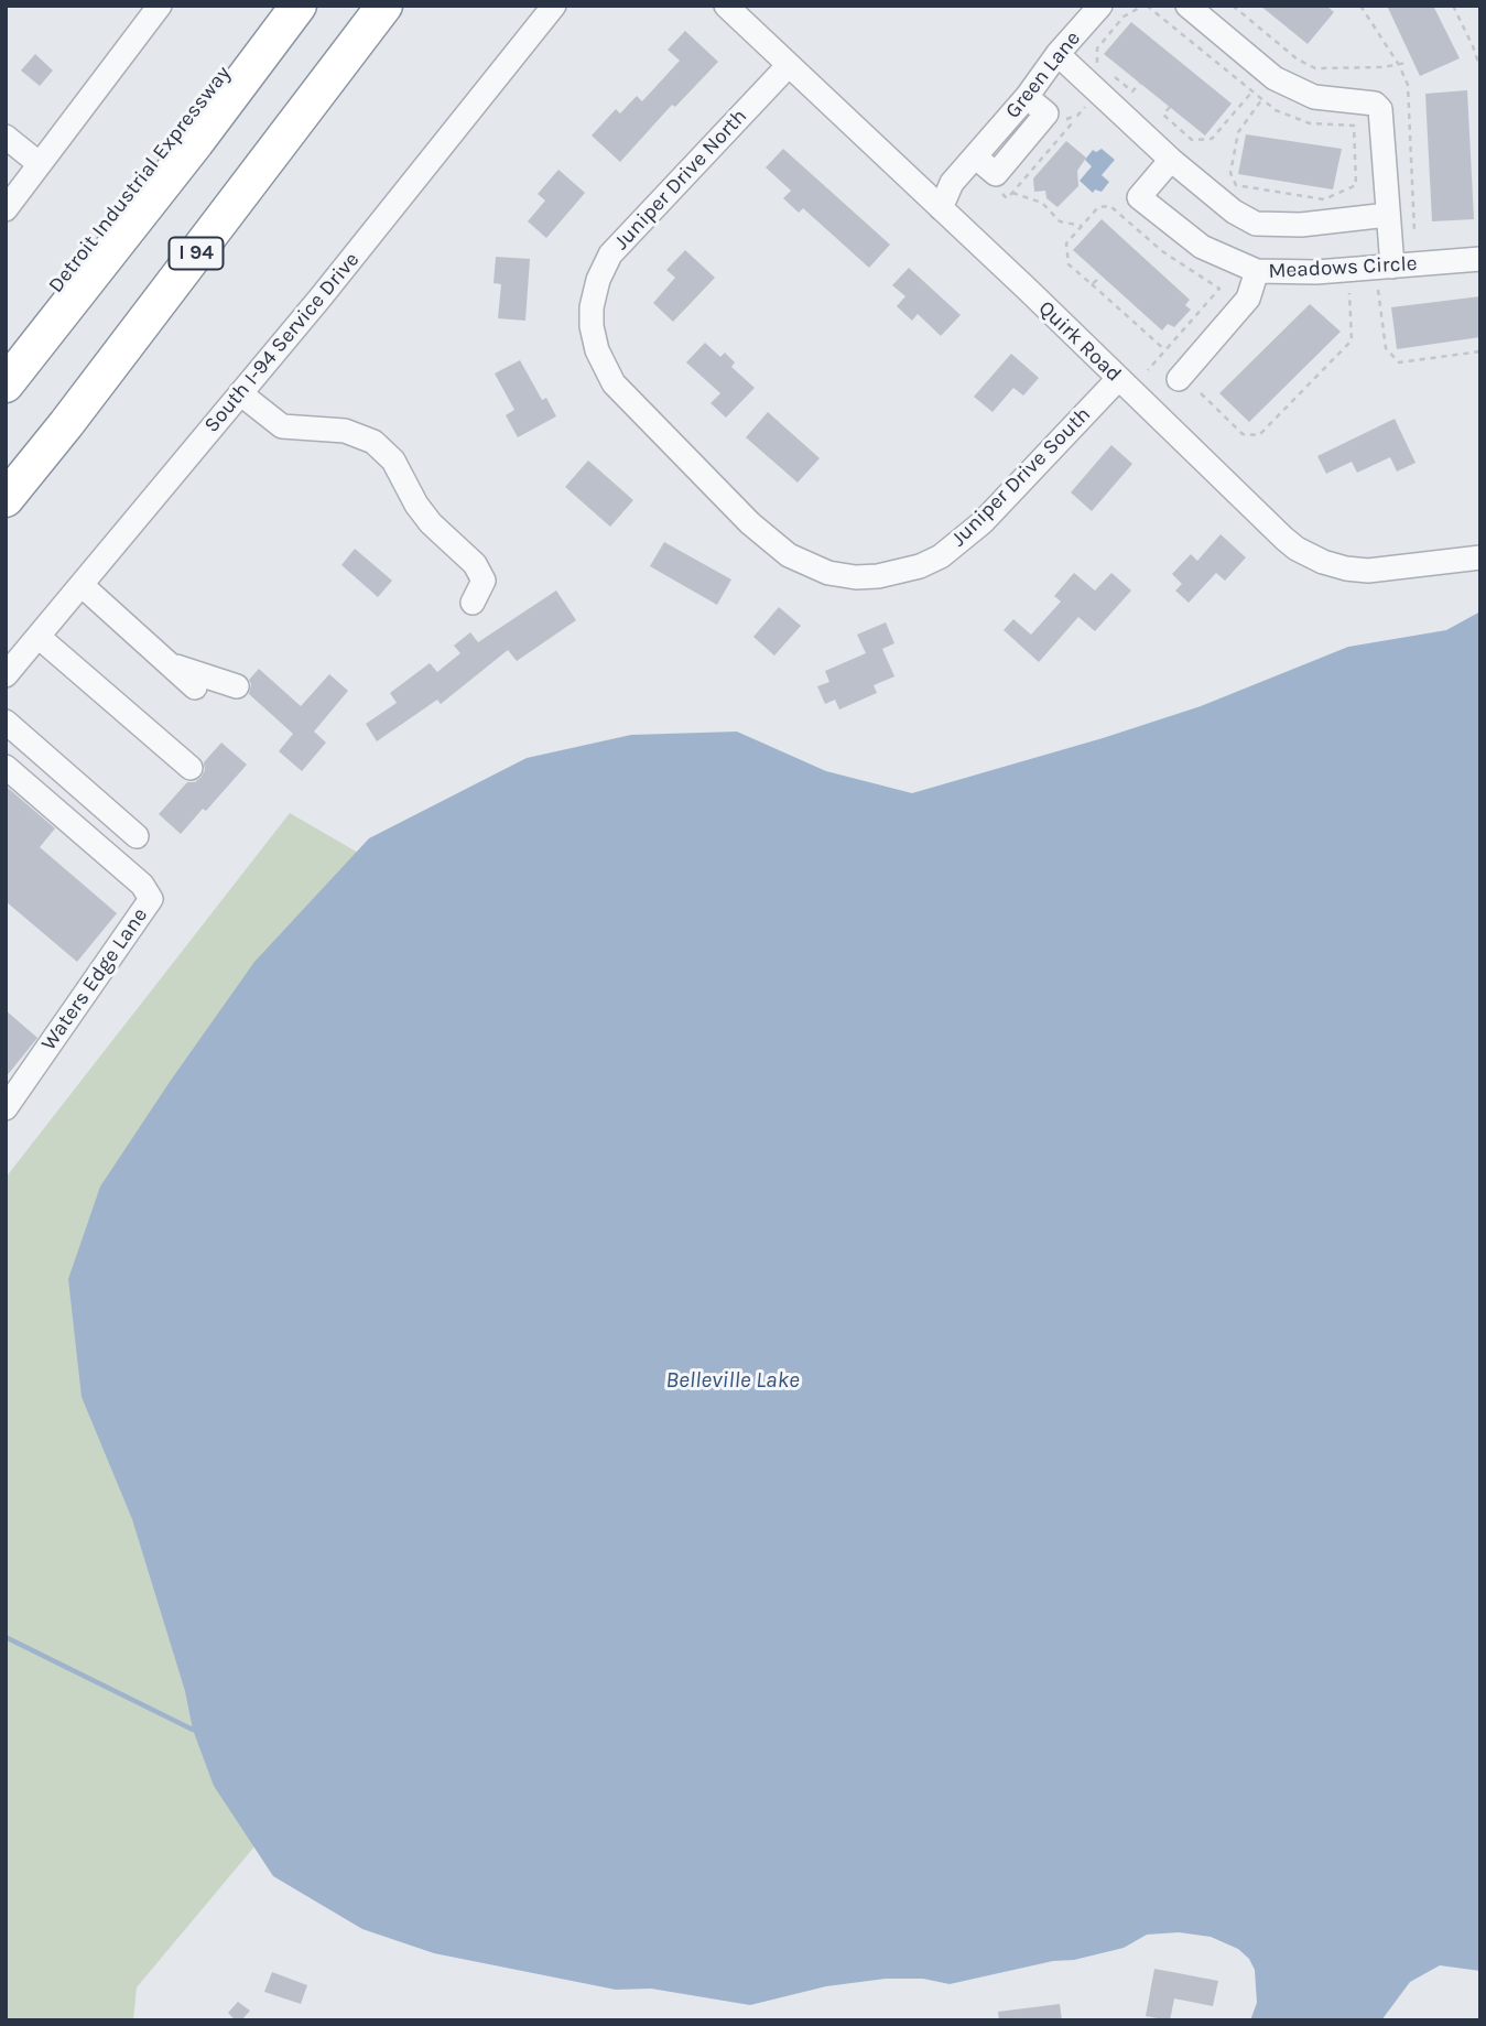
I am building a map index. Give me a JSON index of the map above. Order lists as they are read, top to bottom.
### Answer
{
  "streets": {
    "highway": ["Detroit Industrial Expressway", "I 94"],
    "street": [
      "Green Lane",
      "Juniper Drive North",
      "Meadows Circle",
      "Quirk Road",
      "South I-94 Service Drive",
      "Juniper Drive South",
      "Waters Edge Lane"
    ]
  },
  "crossings": [
    ["Green Lane", "Quirk Road"],
    ["Juniper Drive North", "Quirk Road"],
    ["Juniper Drive North", "Juniper Drive South"],
    ["Quirk Road", "Juniper Drive South"]
  ],
  "water": ["Belleville Lake"]
}
